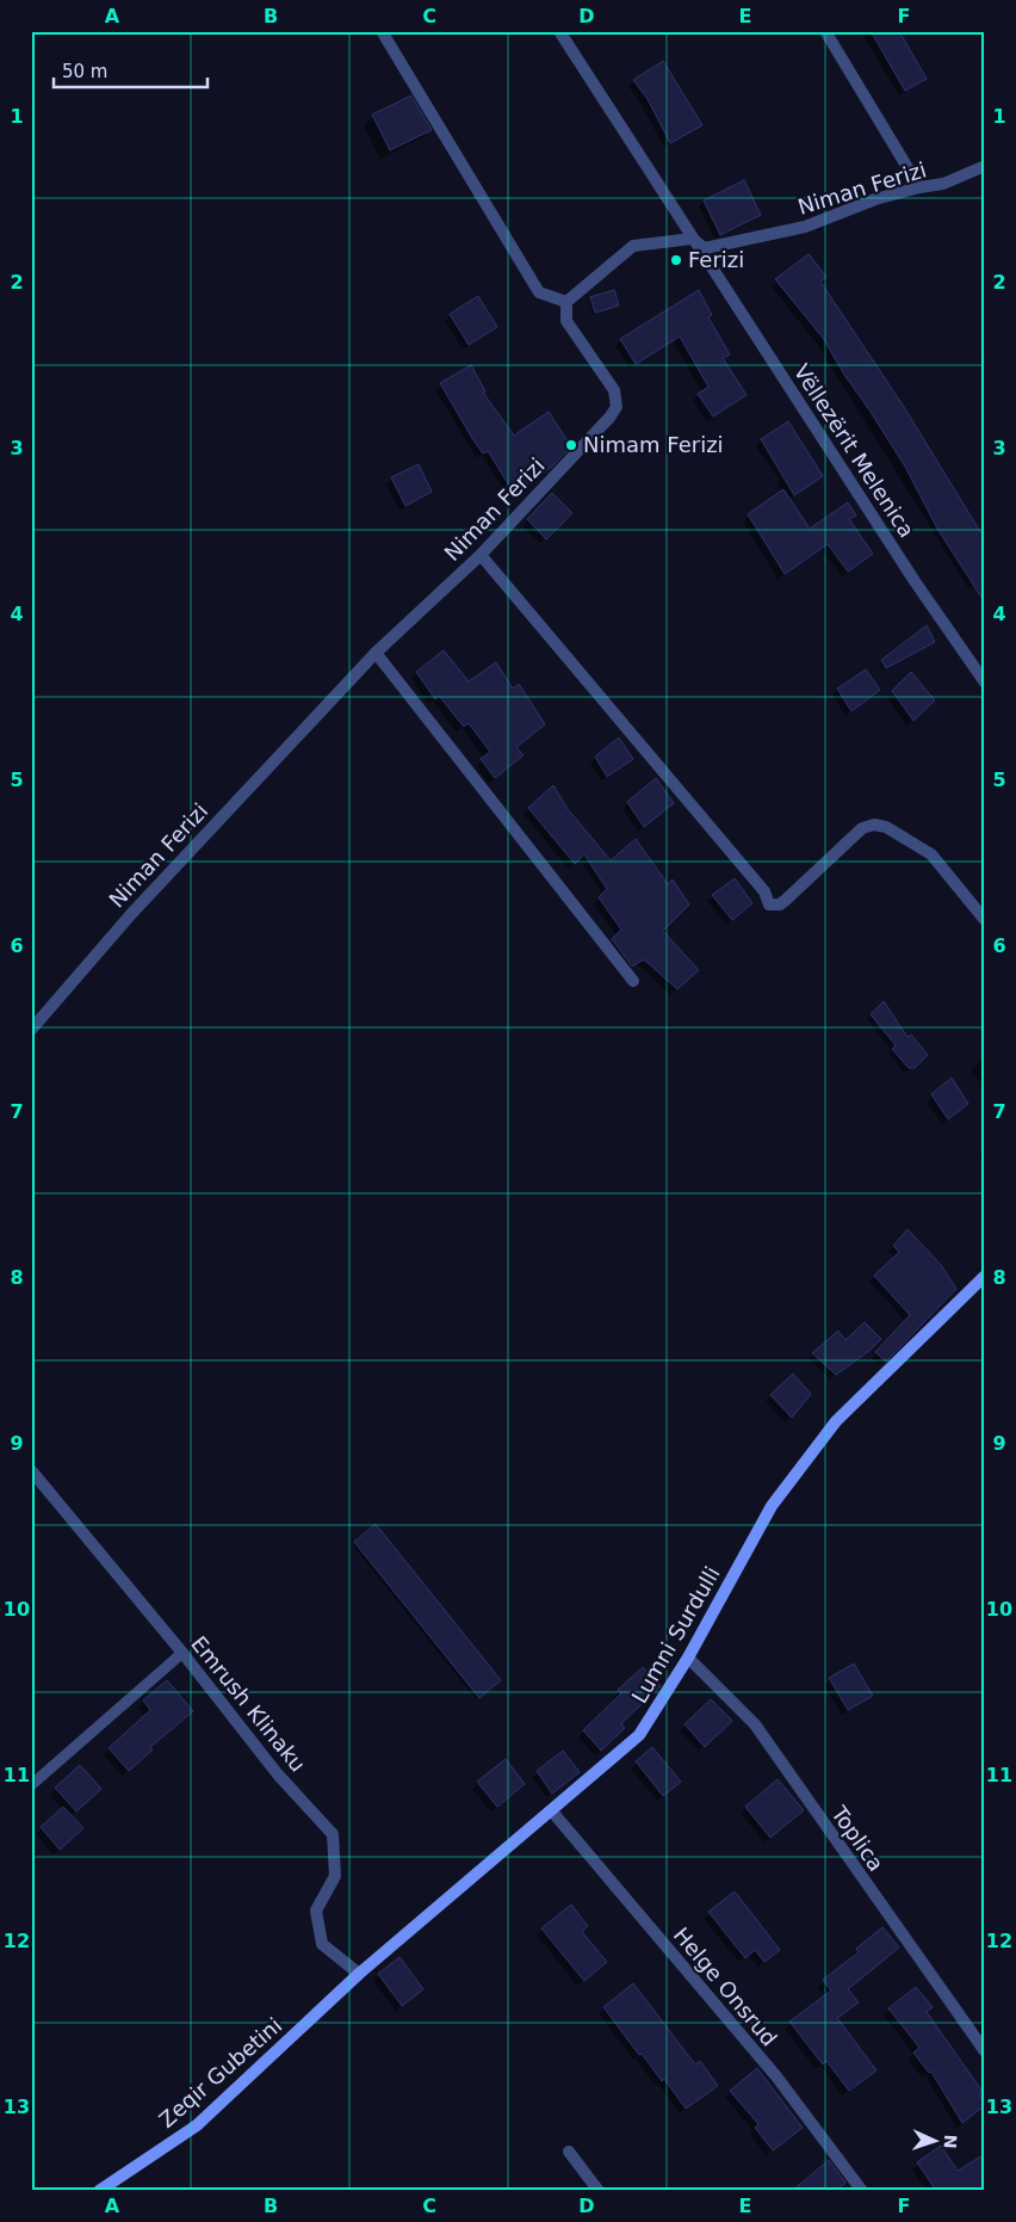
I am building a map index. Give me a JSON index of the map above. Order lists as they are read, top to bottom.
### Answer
{
  "streets": {
    "street": [
      "Niman Ferizi",
      "Vëllezërit Melenica",
      "Lumni Surdulli",
      "Emrush Klinaku",
      "Toplica",
      "Helge Onsrud",
      "Zeqir Gubetini"
    ]
  },
  "crossings": [
    ["Niman Ferizi", "Vëllezërit Melenica"],
    ["Lumni Surdulli", "Emrush Klinaku"],
    ["Lumni Surdulli", "Toplica"],
    ["Lumni Surdulli", "Helge Onsrud"],
    ["Lumni Surdulli", "Zeqir Gubetini"],
    ["Emrush Klinaku", "Zeqir Gubetini"]
  ],
  "places": ["Ferizi", "Nimam Ferizi"],
  "scale_bar": "50 m",
  "north": "right",
  "grid": {
    "columns": [
      "A",
      "B",
      "C",
      "D",
      "E",
      "F"
    ],
    "rows": [
      "1",
      "2",
      "3",
      "4",
      "5",
      "6",
      "7",
      "8",
      "9",
      "10",
      "11",
      "12",
      "13"
    ]
  }
}
